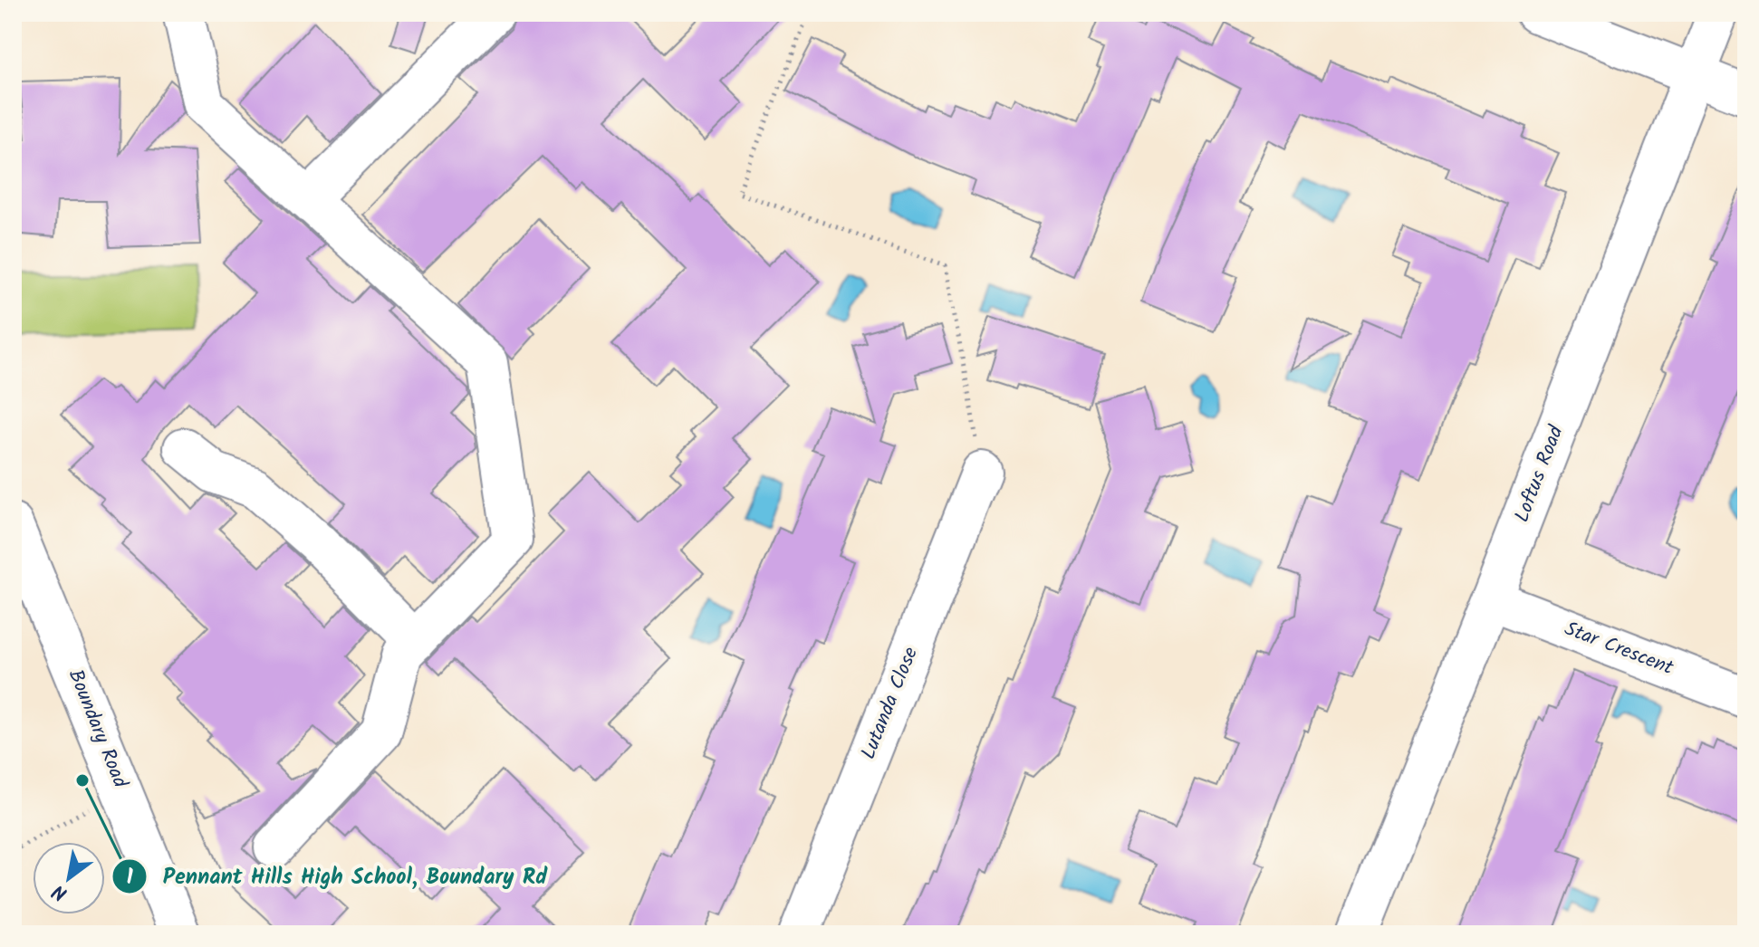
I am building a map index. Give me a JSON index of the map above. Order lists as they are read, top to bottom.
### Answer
{
  "streets": {
    "street": [
      "Loftus Road",
      "Star Crescent",
      "Lutanda Close",
      "Boundary Road"
    ]
  },
  "crossings": [
    ["Loftus Road", "Star Crescent"]
  ],
  "places": ["Pennant Hills High School, Boundary Rd"],
  "north": "bottom left"
}
